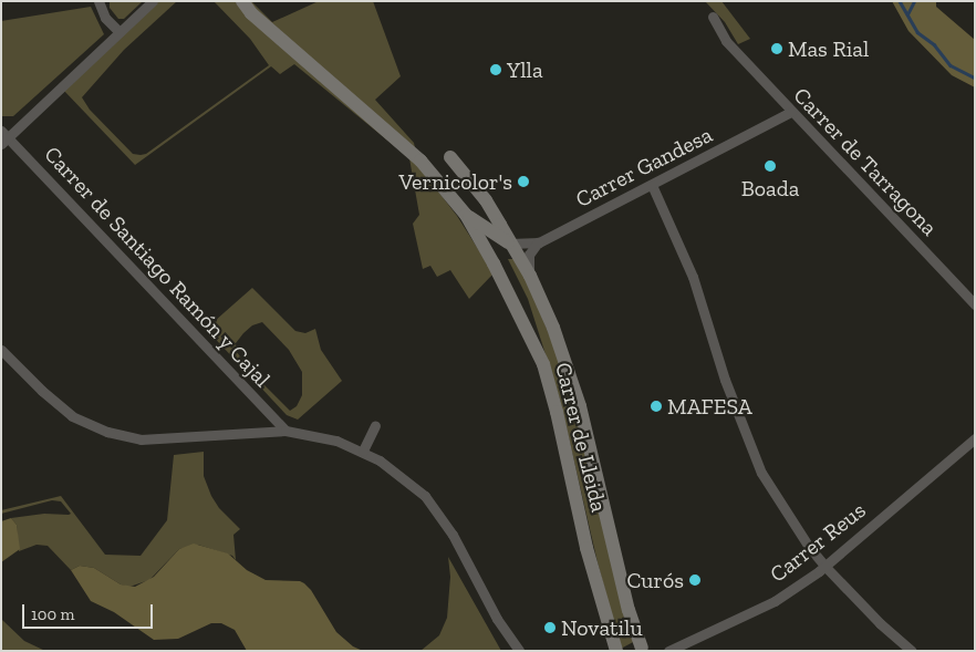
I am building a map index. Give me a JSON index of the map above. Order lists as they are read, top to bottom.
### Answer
{
  "streets": {
    "street": [
      "Carrer de Tarragona",
      "Carrer Gandesa",
      "Carrer de Santiago Ramón y Cajal",
      "Carrer de Lleida",
      "Carrer Reus"
    ]
  },
  "crossings": [
    ["Carrer de Tarragona", "Carrer Gandesa"],
    ["Carrer Gandesa", "Carrer de Lleida"]
  ],
  "places": [
    "Mas Rial",
    "Ylla",
    "Boada",
    "Vernicolor's",
    "MAFESA",
    "Curós",
    "Novatilu"
  ],
  "scale_bar": "100 m"
}
